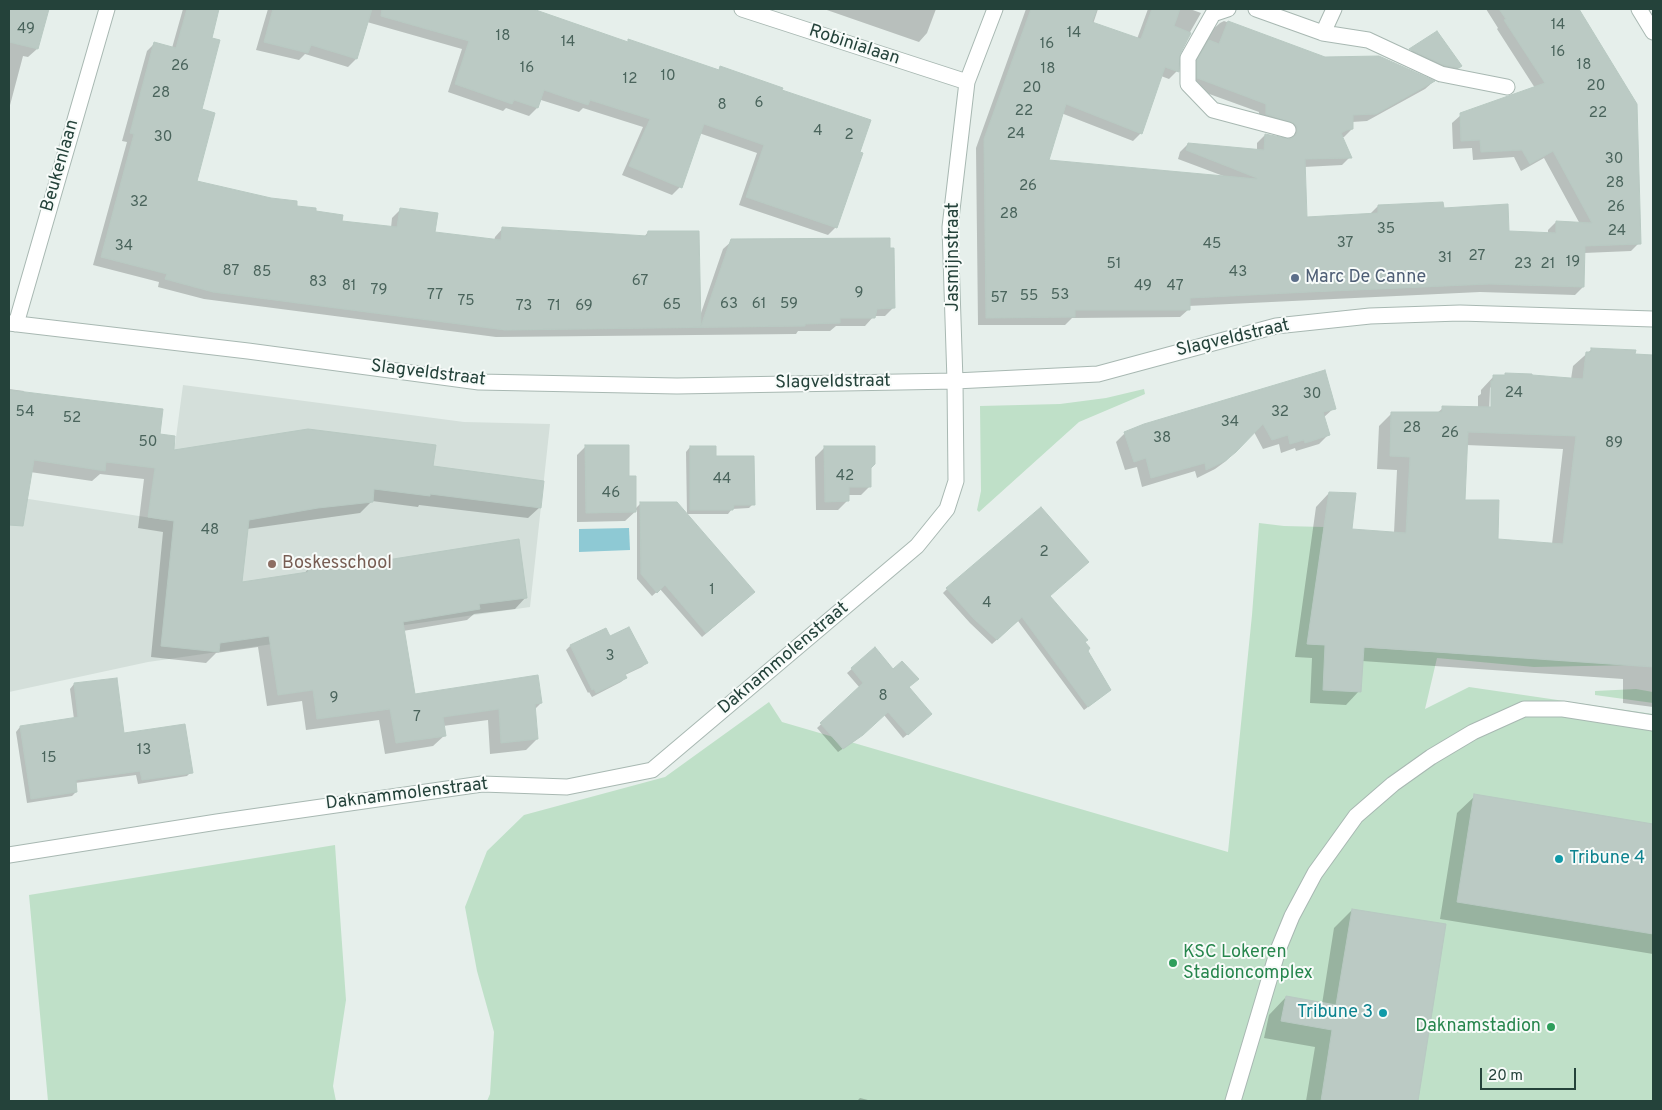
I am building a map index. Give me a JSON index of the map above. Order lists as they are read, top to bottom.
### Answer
{
  "streets": {
    "street": [
      "Robinialaan",
      "Beukenlaan",
      "Jasmijnstraat",
      "Slagveldstraat",
      "Daknammolenstraat"
    ]
  },
  "crossings": [
    ["Robinialaan", "Jasmijnstraat"],
    ["Beukenlaan", "Slagveldstraat"],
    ["Jasmijnstraat", "Slagveldstraat"],
    ["Jasmijnstraat", "Daknammolenstraat"]
  ],
  "places": [
    "Marc De Canne",
    "Boskesschool",
    "Tribune 4",
    "KSC Lokeren Stadioncomplex",
    "Tribune 3",
    "Daknamstadion"
  ],
  "house_numbers": [
    "14",
    "49",
    "14",
    "18",
    "14",
    "16",
    "16",
    "18",
    "26",
    "16",
    "18",
    "10",
    "12",
    "20",
    "20",
    "28",
    "6",
    "8",
    "22",
    "22",
    "4",
    "24",
    "2",
    "30",
    "30",
    "28",
    "26",
    "32",
    "26",
    "28",
    "35",
    "24",
    "37",
    "45",
    "34",
    "27",
    "31",
    "19",
    "51",
    "23",
    "21",
    "87",
    "85",
    "43",
    "67",
    "83",
    "81",
    "49",
    "47",
    "79",
    "9",
    "77",
    "53",
    "55",
    "57",
    "75",
    "63",
    "61",
    "59",
    "65",
    "73",
    "71",
    "69",
    "24",
    "30",
    "54",
    "32",
    "52",
    "34",
    "28",
    "26",
    "38",
    "50",
    "89",
    "42",
    "44",
    "46",
    "48",
    "2",
    "1",
    "4",
    "3",
    "8",
    "9",
    "7",
    "13",
    "15"
  ],
  "scale_bar": "20 m"
}
